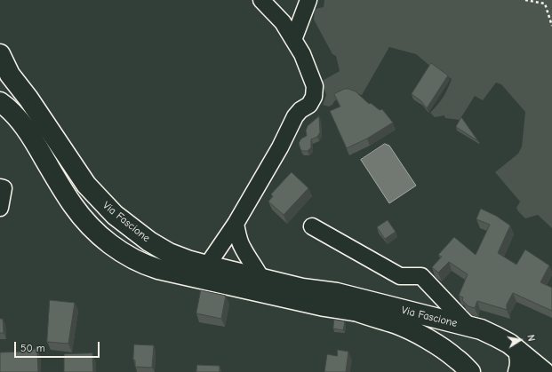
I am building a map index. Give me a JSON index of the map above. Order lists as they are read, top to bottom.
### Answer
{
  "streets": {
    "main road": ["Via Fascione"]
  },
  "scale_bar": "50 m",
  "north": "right"
}
